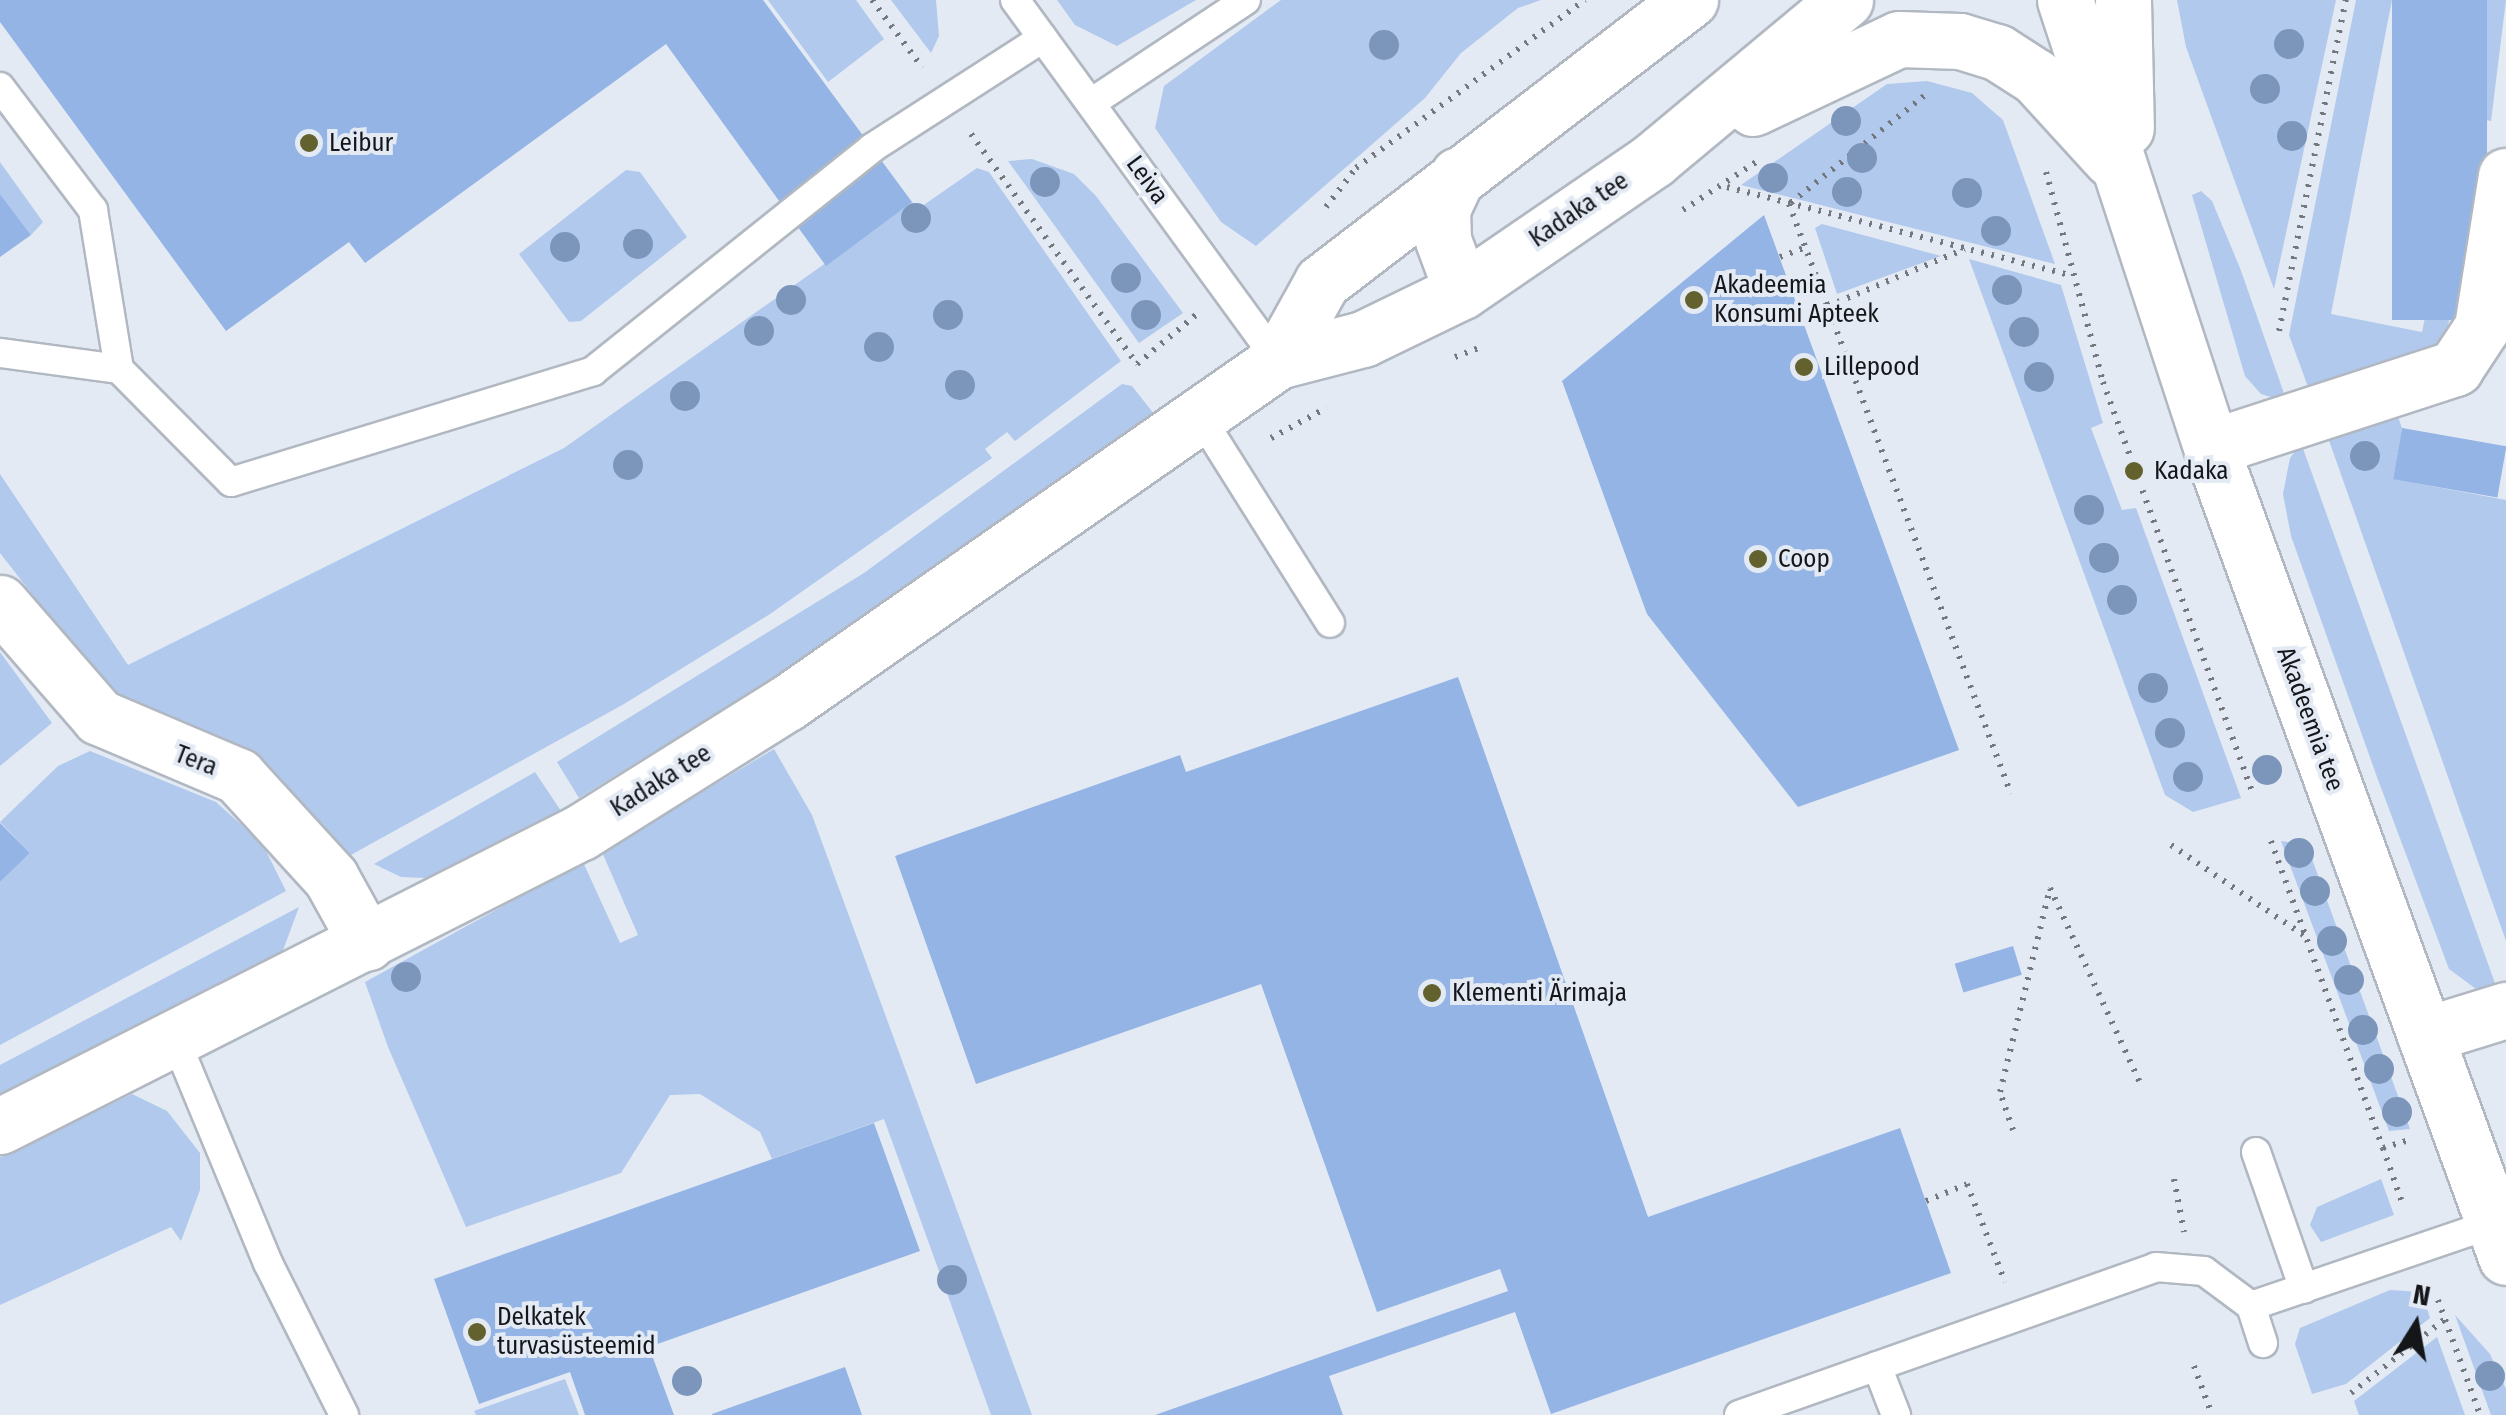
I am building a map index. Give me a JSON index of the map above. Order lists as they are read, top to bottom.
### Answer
{
  "streets": {
    "main road": ["Kadaka tee", "Akadeemia tee", "Tera"],
    "lane": ["Leiva"]
  },
  "crossings": [
    ["Leiva", "Kadaka tee"],
    ["Kadaka tee", "Tera"]
  ],
  "places": [
    "Leibur",
    "Akadeemia Konsumi Apteek",
    "Lillepood",
    "Kadaka",
    "Coop",
    "Klementi Ärimaja",
    "Delkatek turvasüsteemid"
  ],
  "north": "top"
}
